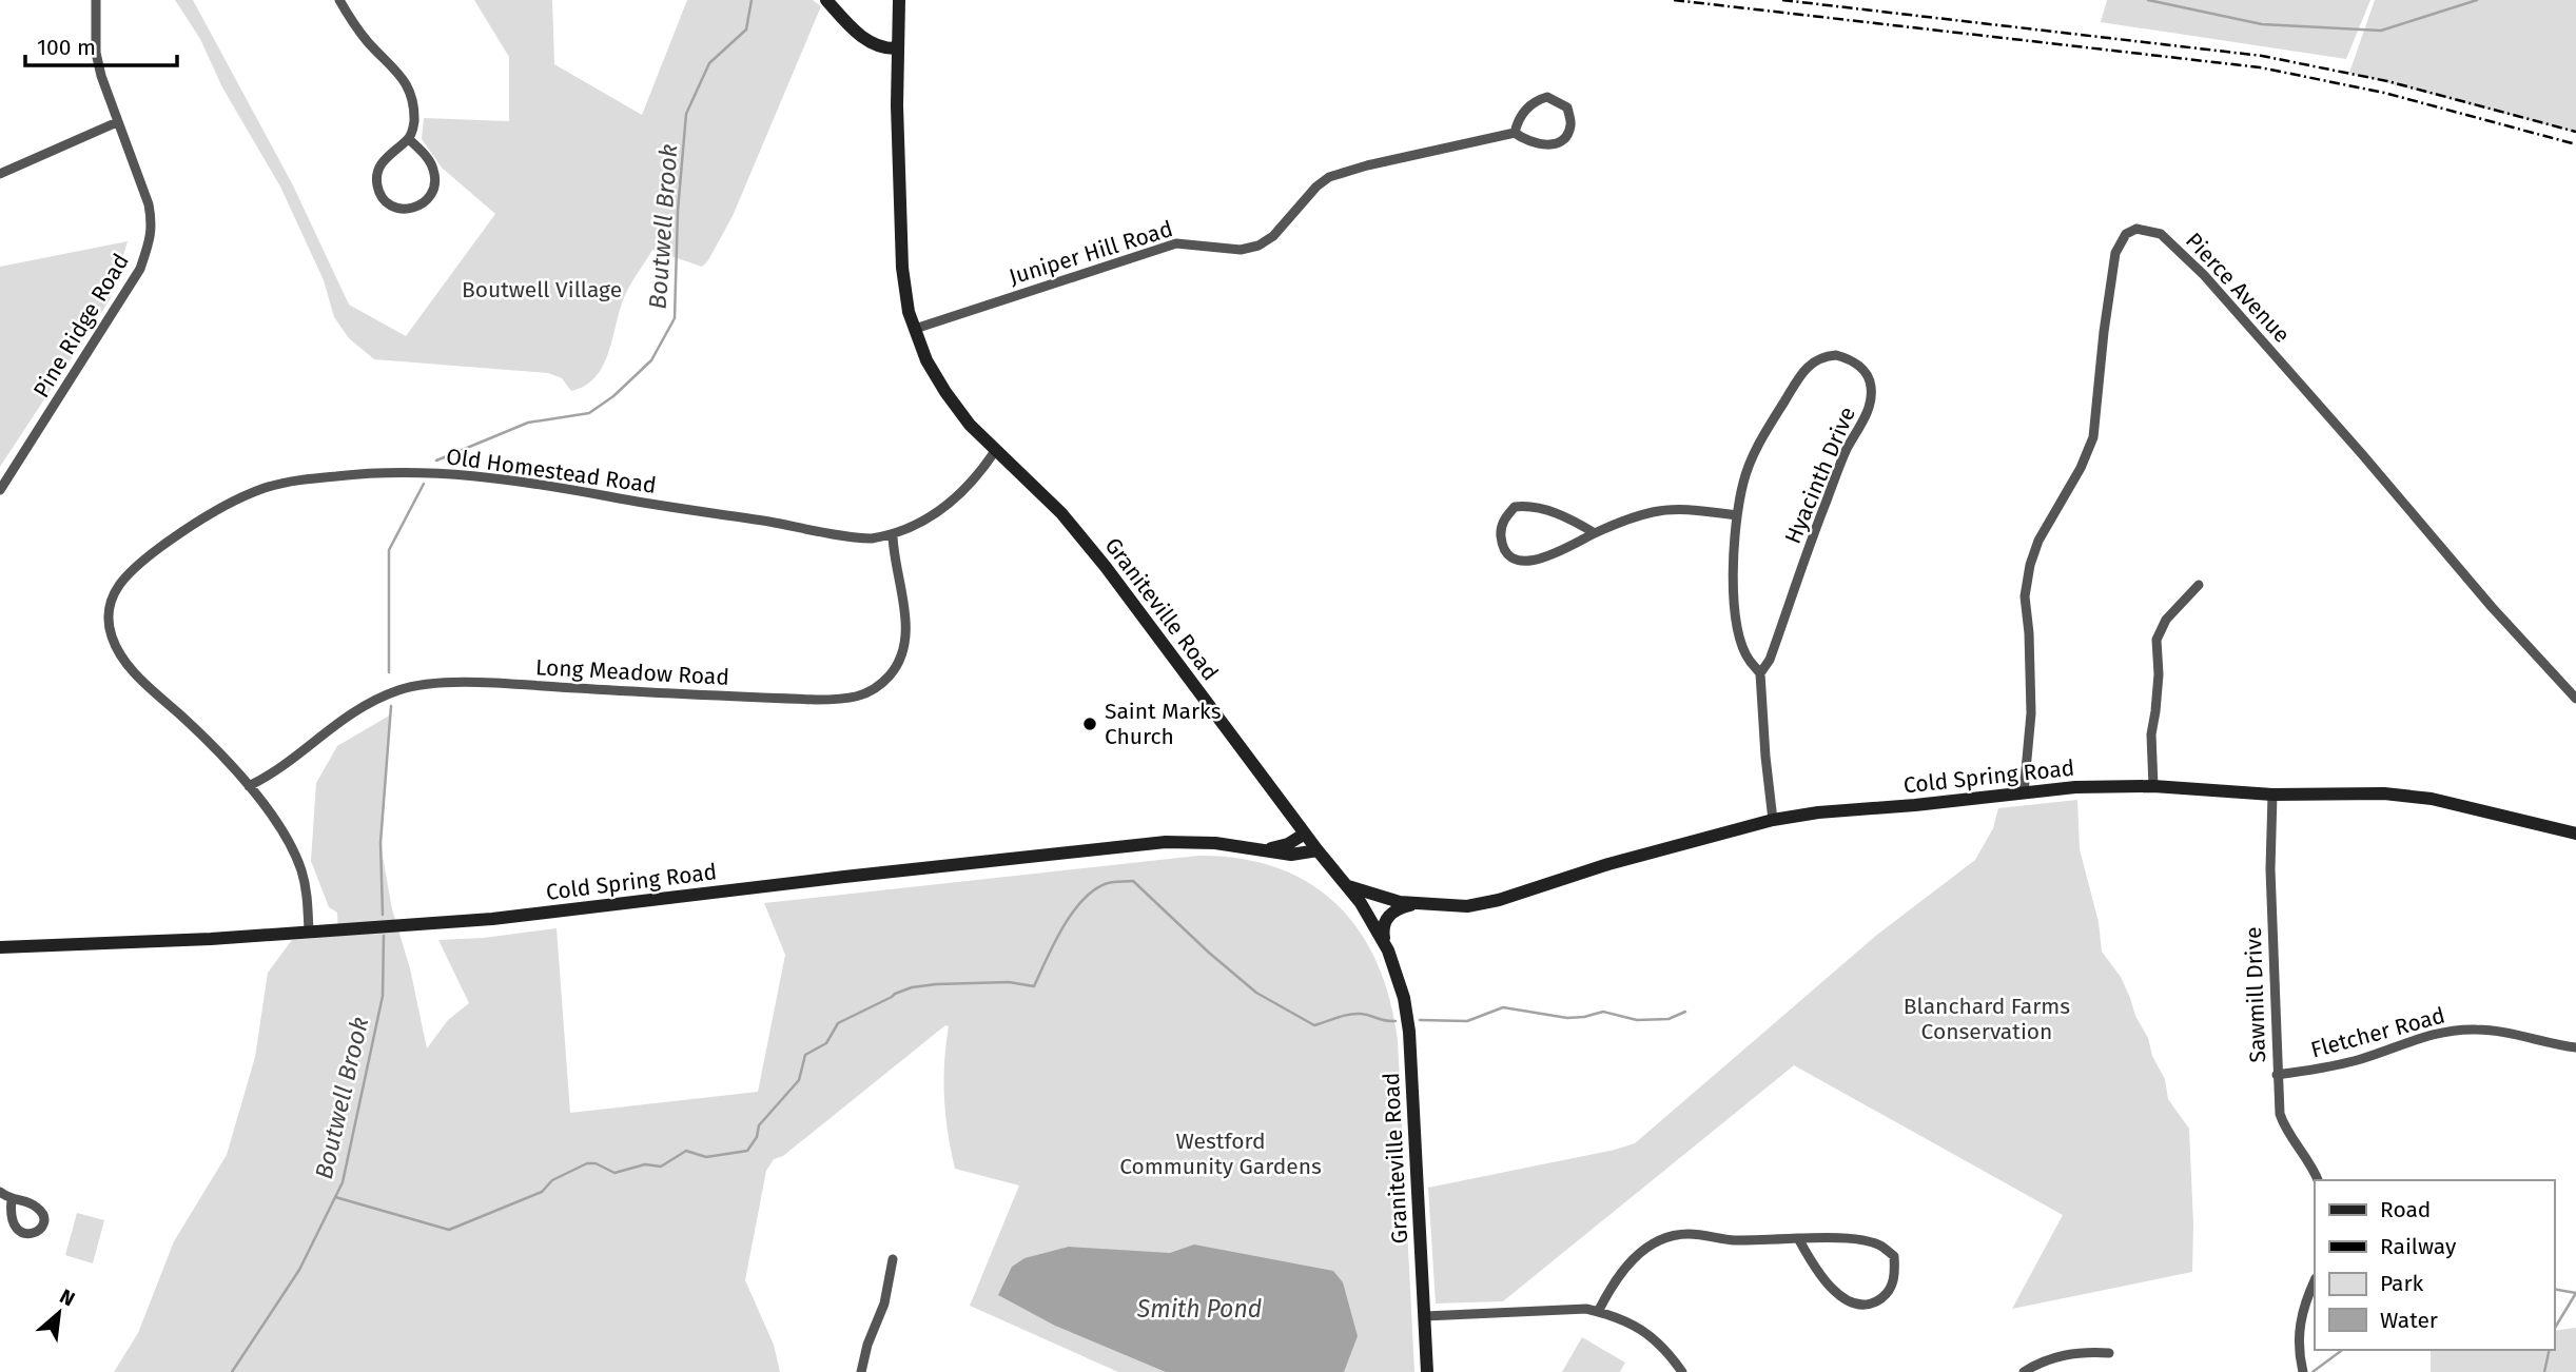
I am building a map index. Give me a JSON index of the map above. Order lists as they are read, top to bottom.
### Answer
{
  "streets": {
    "street": [
      "Juniper Hill Road",
      "Pierce Avenue",
      "Pine Ridge Road",
      "Old Homestead Road",
      "Hyacinth Drive",
      "Graniteville Road",
      "Long Meadow Road",
      "Cold Spring Road",
      "Sawmill Drive",
      "Fletcher Road"
    ]
  },
  "crossings": [
    ["Juniper Hill Road", "Graniteville Road"],
    ["Pierce Avenue", "Cold Spring Road"],
    ["Old Homestead Road", "Graniteville Road"],
    ["Old Homestead Road", "Long Meadow Road"],
    ["Old Homestead Road", "Cold Spring Road"],
    ["Hyacinth Drive", "Cold Spring Road"],
    ["Graniteville Road", "Cold Spring Road"],
    ["Cold Spring Road", "Sawmill Drive"],
    ["Sawmill Drive", "Fletcher Road"]
  ],
  "water": ["Boutwell Brook", "Smith Pond"],
  "parks": ["Boutwell Village", "Blanchard Farms Conservation", "Westford Community Gardens"],
  "places": ["Saint Marks Church"],
  "legend": [
    "Road",
    "Railway",
    "Park",
    "Water"
  ],
  "scale_bar": "100 m",
  "north": "top right"
}
